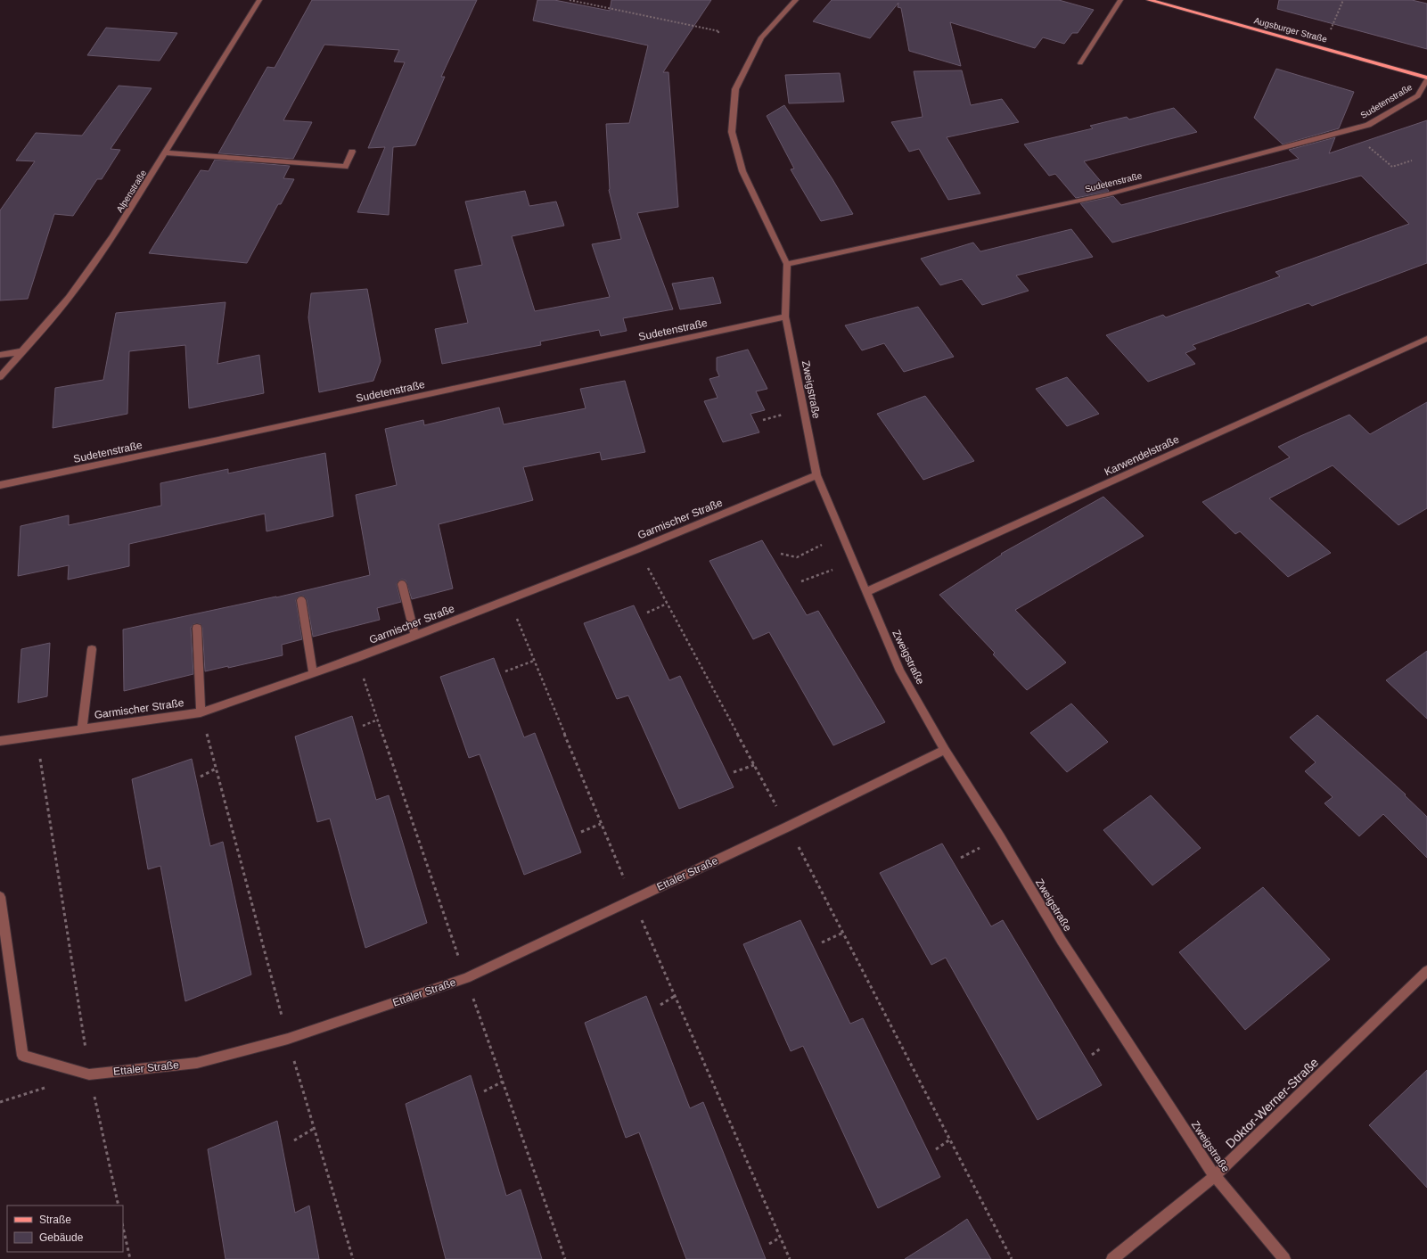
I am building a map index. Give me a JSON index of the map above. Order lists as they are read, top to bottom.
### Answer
{
  "streets": {
    "main road": ["Augsburger Straße"],
    "street": [
      "Sudetenstraße",
      "Alpenstraße",
      "Zweigstraße",
      "Karwendelstraße",
      "Garmischer Straße",
      "Ettaler Straße",
      "Doktor-Werner-Straße"
    ]
  },
  "crossings": [
    ["Augsburger Straße", "Sudetenstraße"],
    ["Sudetenstraße", "Zweigstraße"],
    ["Zweigstraße", "Karwendelstraße"],
    ["Zweigstraße", "Garmischer Straße"],
    ["Zweigstraße", "Ettaler Straße"],
    ["Zweigstraße", "Doktor-Werner-Straße"]
  ],
  "legend": ["Straße", "Gebäude"]
}
